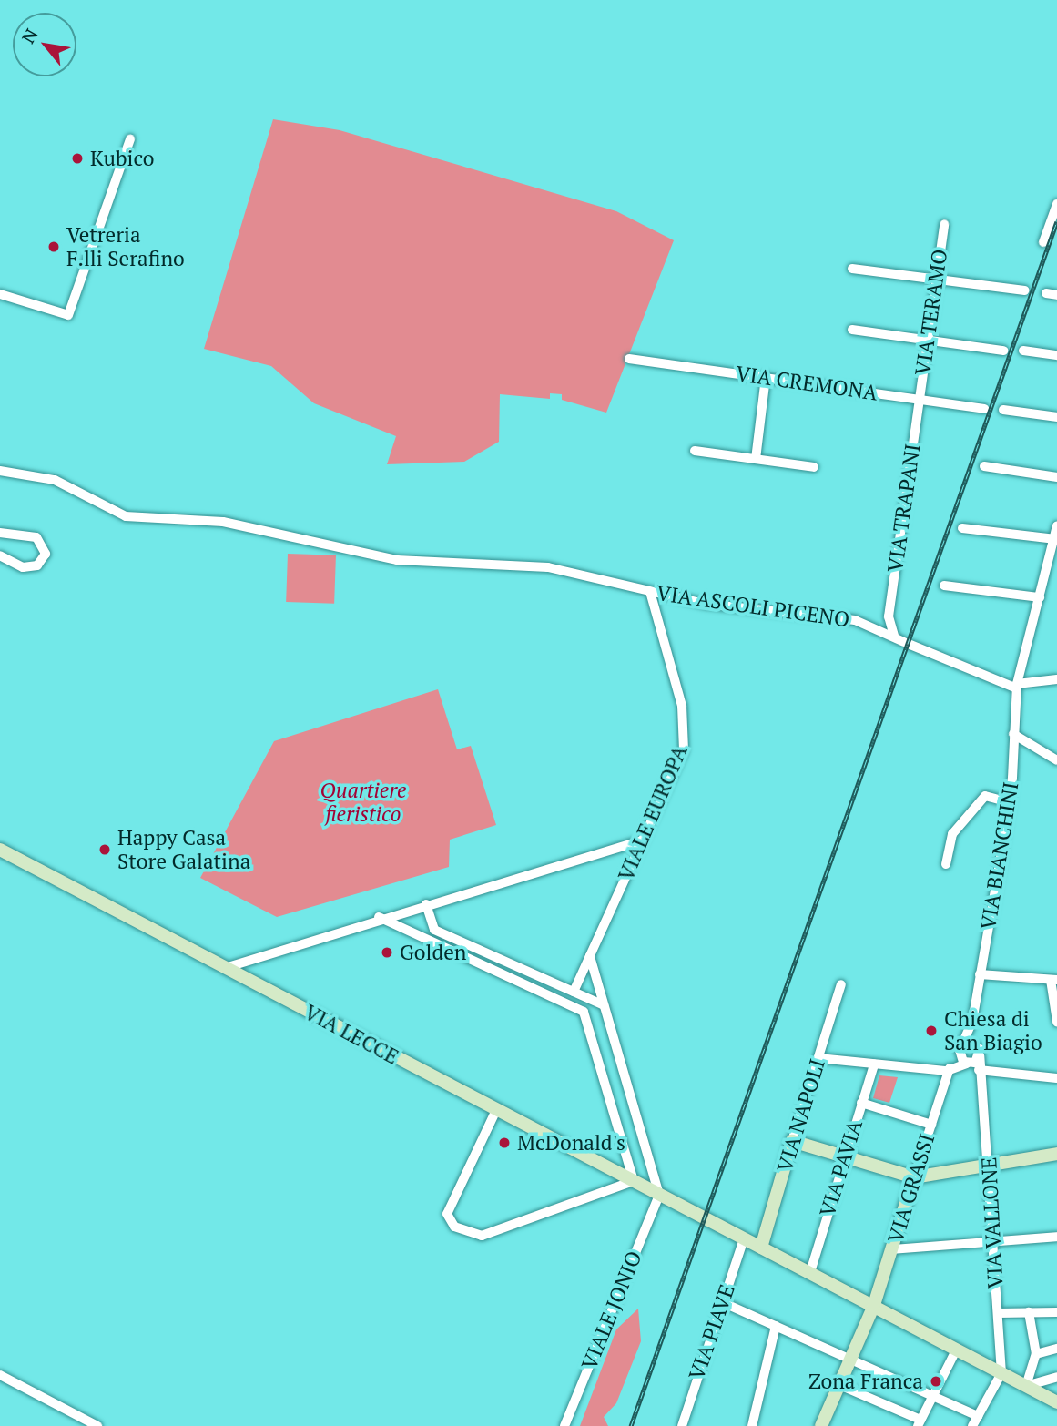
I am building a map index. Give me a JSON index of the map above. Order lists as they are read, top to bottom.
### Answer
{
  "streets": {
    "main road": ["VIA LECCE", "VIA NAPOLI", "VIA GRASSI"],
    "street": [
      "VIA TERAMO",
      "VIA CREMONA",
      "VIA TRAPANI",
      "VIA ASCOLI PICENO",
      "VIALE EUROPA",
      "VIA BIANCHINI",
      "VIA PAVIA",
      "VIA VALLONE",
      "VIALE JONIO",
      "VIA PIAVE"
    ]
  },
  "crossings": [
    ["VIA TERAMO", "VIA CREMONA"],
    ["VIA TERAMO", "VIA TRAPANI"],
    ["VIA CREMONA", "VIA TRAPANI"],
    ["VIA TRAPANI", "VIA ASCOLI PICENO"],
    ["VIA ASCOLI PICENO", "VIALE EUROPA"],
    ["VIA ASCOLI PICENO", "VIA BIANCHINI"],
    ["VIA LECCE", "VIA NAPOLI"],
    ["VIA LECCE", "VIA PAVIA"],
    ["VIA LECCE", "VIA GRASSI"],
    ["VIA LECCE", "VIA VALLONE"],
    ["VIA LECCE", "VIALE JONIO"],
    ["VIA LECCE", "VIA PIAVE"],
    ["VIA GRASSI", "VIA VALLONE"]
  ],
  "parks": ["Quartiere fieristico"],
  "places": [
    "Kubico",
    "Vetreria F.lli Serafino",
    "Happy Casa Store Galatina",
    "Golden",
    "Chiesa di San Biagio",
    "McDonald's",
    "Zona Franca"
  ],
  "north": "top left"
}
